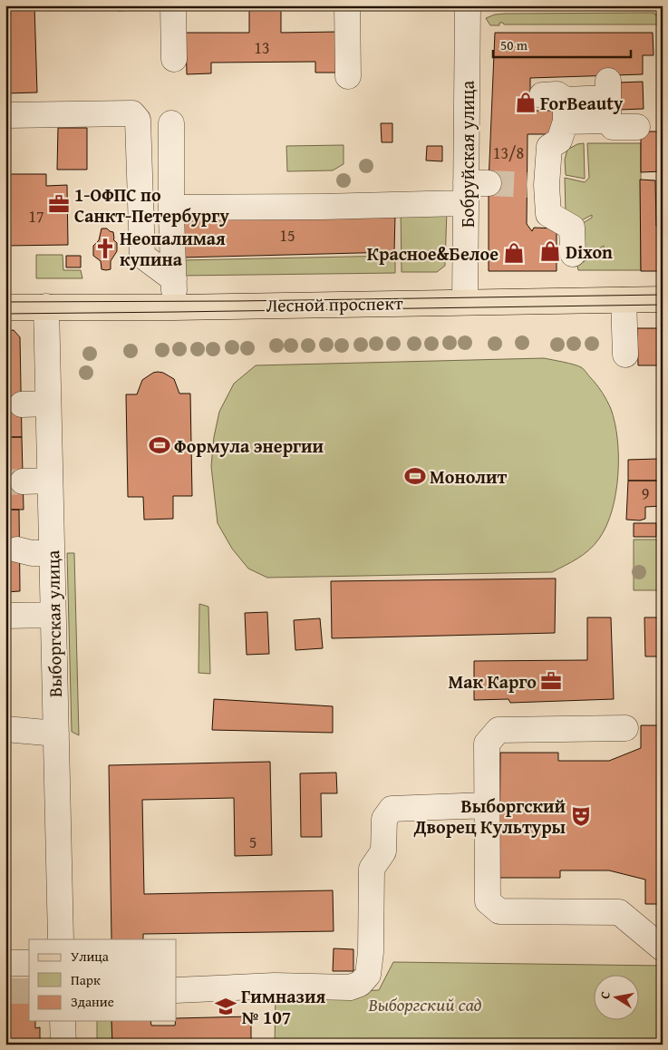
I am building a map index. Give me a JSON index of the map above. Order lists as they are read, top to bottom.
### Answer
{
  "streets": {
    "main road": ["Лесной проспект"],
    "street": ["Бобруйская улица", "Выборгская улица"]
  },
  "crossings": [
    ["Бобруйская улица", "Лесной проспект"],
    ["Лесной проспект", "Выборгская улица"]
  ],
  "parks": ["Выборгский сад"],
  "places": {
    "shop": ["ForBeauty", "Dixon", "Красное&Белое"],
    "office": ["1-ОФПС по Санкт-Петербургу", "Мак Карго"],
    "church": ["Неопалимая купина"],
    "sports": ["Формула энергии", "Монолит"],
    "theatre": ["Выборгский Дворец Культуры"],
    "school or university": ["Гимназия № 107"]
  },
  "house_numbers": [
    "13",
    "13/8",
    "17",
    "15",
    "9",
    "5"
  ],
  "legend": ["Улица", "Парк", "Здание"],
  "scale_bar": "50 m",
  "north": "left"
}
